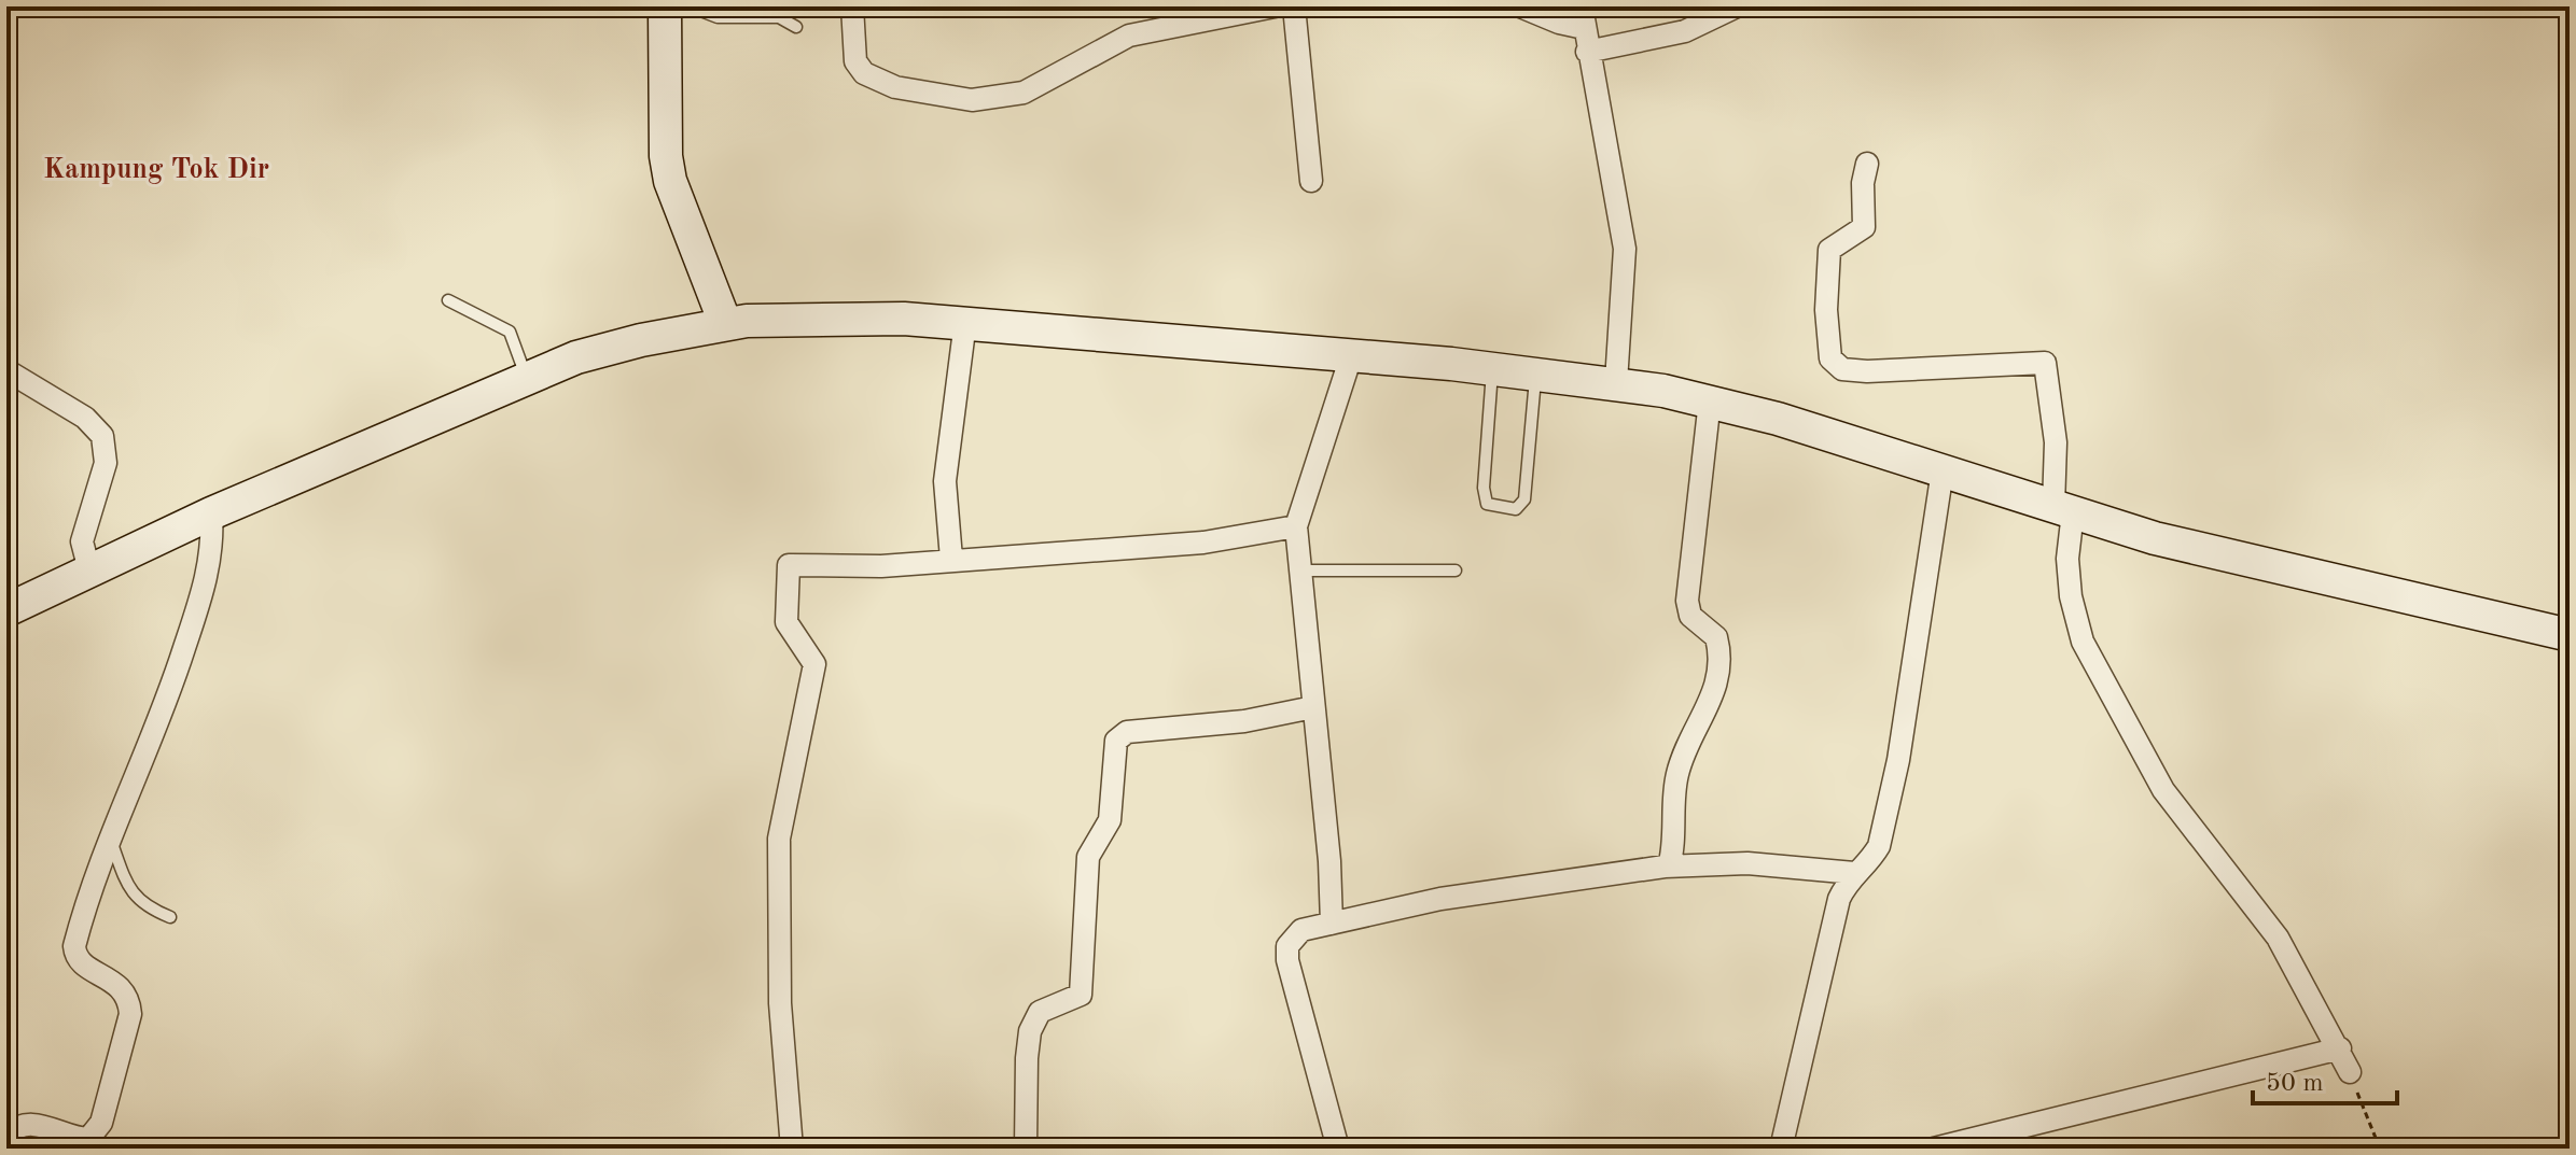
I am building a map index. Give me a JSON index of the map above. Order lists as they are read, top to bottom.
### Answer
{
  "districts": ["Kampung Tok Dir"],
  "scale_bar": "50 m"
}
